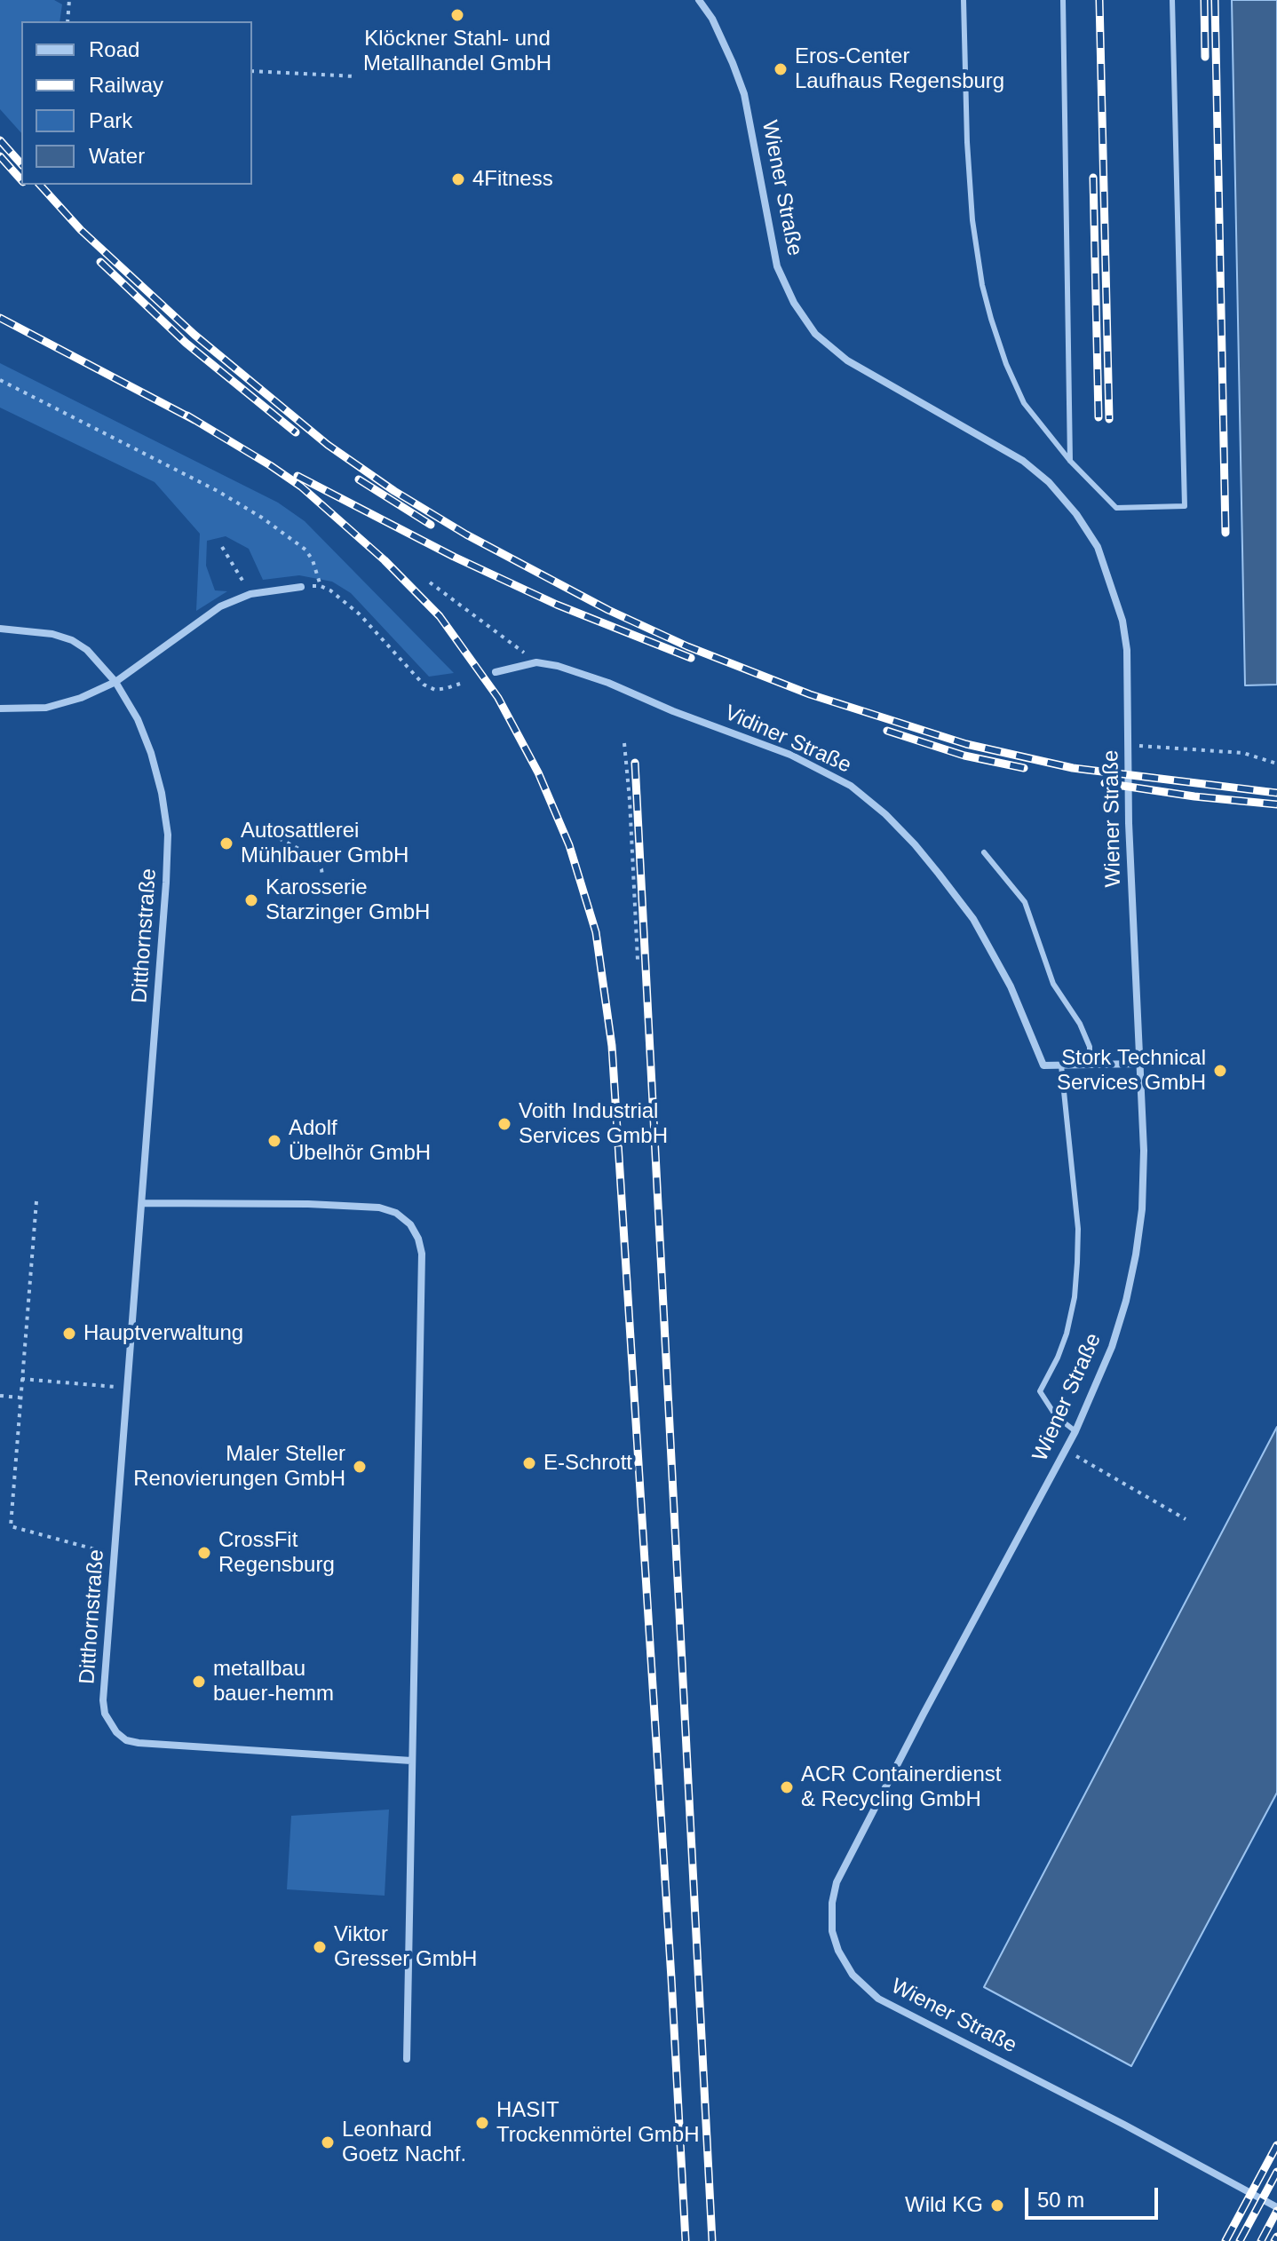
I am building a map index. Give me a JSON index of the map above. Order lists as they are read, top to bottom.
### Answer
{
  "streets": {
    "street": ["Wiener Straße", "Vidiner Straße", "Ditthornstraße"]
  },
  "places": [
    "Klöckner Stahl- und Metallhandel GmbH",
    "Eros-Center Laufhaus Regensburg",
    "4Fitness",
    "Autosattlerei Mühlbauer GmbH",
    "Karosserie Starzinger GmbH",
    "Stork Technical Services GmbH",
    "Voith Industrial Services GmbH",
    "Adolf Übelhör GmbH",
    "Hauptverwaltung",
    "E-Schrott",
    "Maler Steller Renovierungen GmbH",
    "CrossFit Regensburg",
    "metallbau bauer-hemm",
    "ACR Containerdienst & Recycling GmbH",
    "Viktor Gresser GmbH",
    "HASIT Trockenmörtel GmbH",
    "Leonhard Goetz Nachf.",
    "Wild KG"
  ],
  "legend": [
    "Road",
    "Railway",
    "Park",
    "Water"
  ],
  "scale_bar": "50 m"
}
